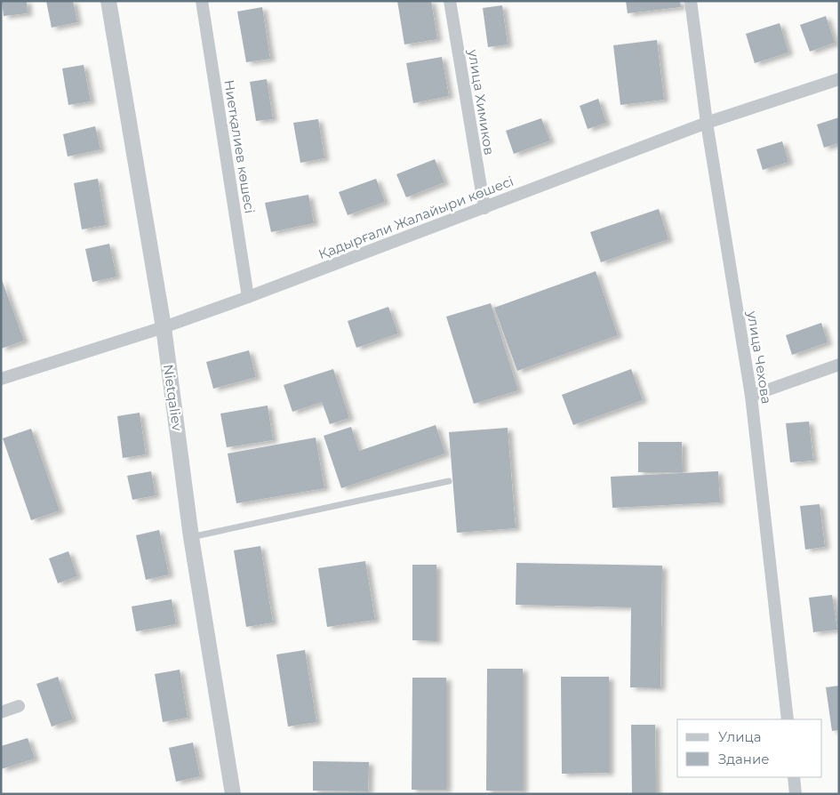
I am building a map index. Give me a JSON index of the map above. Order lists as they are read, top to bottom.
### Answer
{
  "streets": {
    "street": [
      "улица Химиков",
      "Ниетқалиев көшесі",
      "Қадырғали Жалайыри көшесі",
      "улица Чехова",
      "Nietqaliev"
    ]
  },
  "crossings": [
    ["улица Химиков", "Қадырғали Жалайыри көшесі"],
    ["Ниетқалиев көшесі", "Қадырғали Жалайыри көшесі"],
    ["Қадырғали Жалайыри көшесі", "улица Чехова"],
    ["Қадырғали Жалайыри көшесі", "Nietqaliev"]
  ],
  "legend": ["Улица", "Здание"]
}
